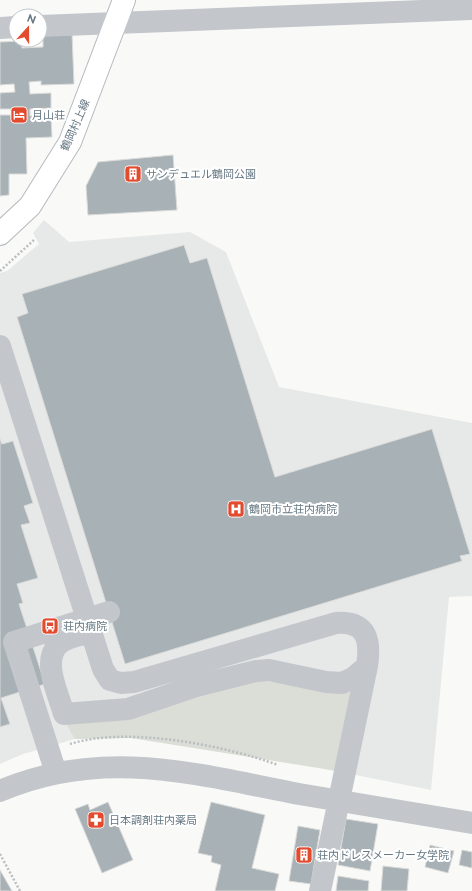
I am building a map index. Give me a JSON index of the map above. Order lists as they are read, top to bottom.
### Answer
{
  "streets": {
    "main road": ["鶴岡村上線"]
  },
  "places": {
    "hotel": ["月山荘"],
    "building": ["サンデュエル鶴岡公園", "荘内ドレスメーカー女学院"],
    "hospital": ["鶴岡市立荘内病院"],
    "bus stop": ["荘内病院"],
    "pharmacy": ["日本調剤荘内薬局"]
  },
  "north": "top"
}
